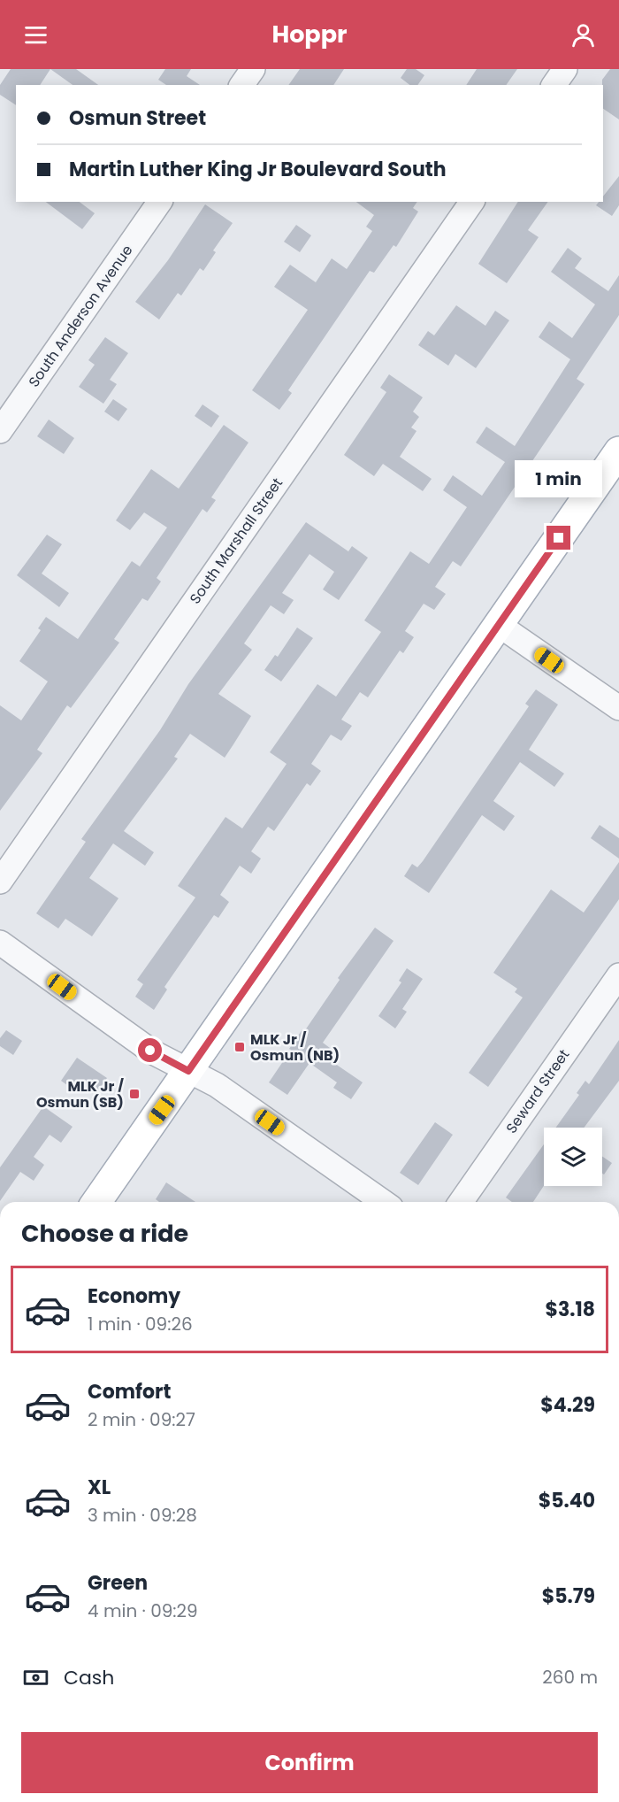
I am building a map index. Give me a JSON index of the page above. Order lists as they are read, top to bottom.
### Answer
{
  "streets": {
    "street": ["South Anderson Avenue", "South Marshall Street", "Seward Street"]
  },
  "places": {
    "transit": ["MLK Jr / Osmun (NB)", "MLK Jr / Osmun (SB)"]
  },
  "page": {
    "header": "Hoppr",
    "banner": ["Osmun Street", "Martin Luther King Jr Boulevard South"],
    "bubble": "1 min",
    "heading": "Choose a ride",
    "list": [
      {
        "name": "Economy",
        "note": "1 min · 09:26",
        "value": "$3.18"
      },
      {
        "name": "Comfort",
        "note": "2 min · 09:27",
        "value": "$4.29"
      },
      {
        "name": "XL",
        "note": "3 min · 09:28",
        "value": "$5.40"
      },
      {
        "name": "Green",
        "note": "4 min · 09:29",
        "value": "$5.79"
      }
    ],
    "pay": ["Cash", "260 m"],
    "buttons": "Confirm"
  }
}
